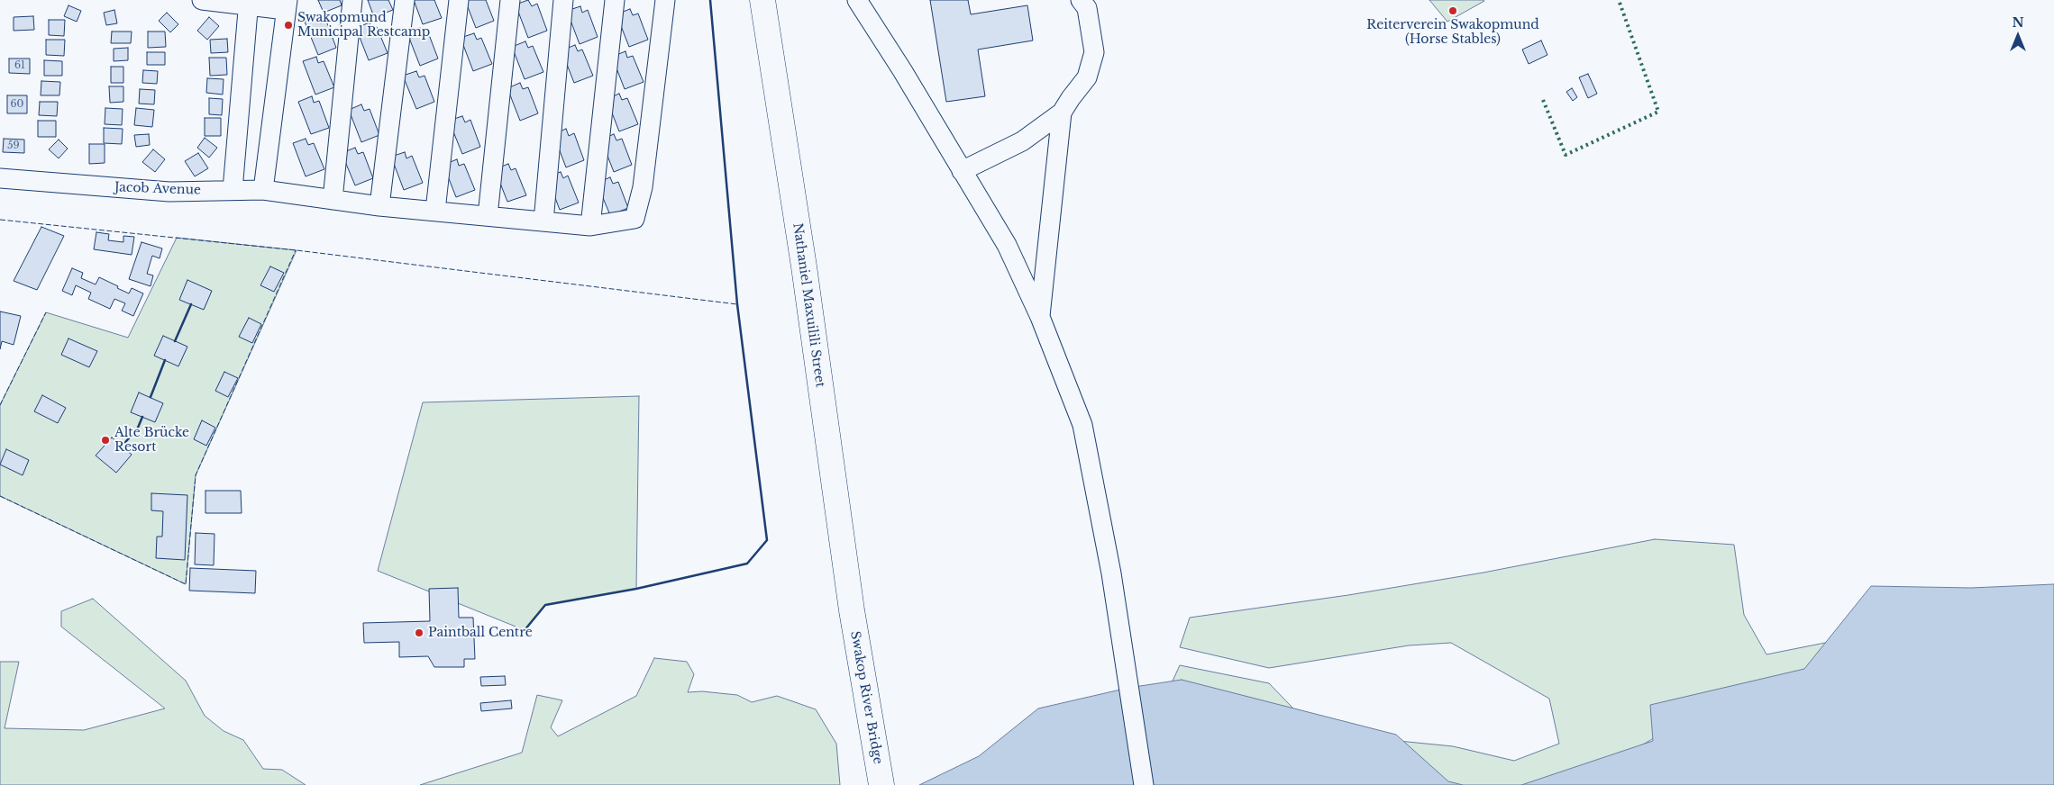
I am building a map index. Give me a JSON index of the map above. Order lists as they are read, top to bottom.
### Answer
{
  "streets": {
    "highway": ["Nathaniel Maxuilili Street", "Swakop River Bridge"],
    "street": ["Jacob Avenue"]
  },
  "crossings": [
    ["Nathaniel Maxuilili Street", "Swakop River Bridge"]
  ],
  "places": [
    "Reiterverein Swakopmund (Horse Stables)",
    "Swakopmund Municipal Restcamp",
    "Alte Brücke Resort",
    "Paintball Centre"
  ],
  "house_numbers": ["61", "60", "59"],
  "north": "top"
}
